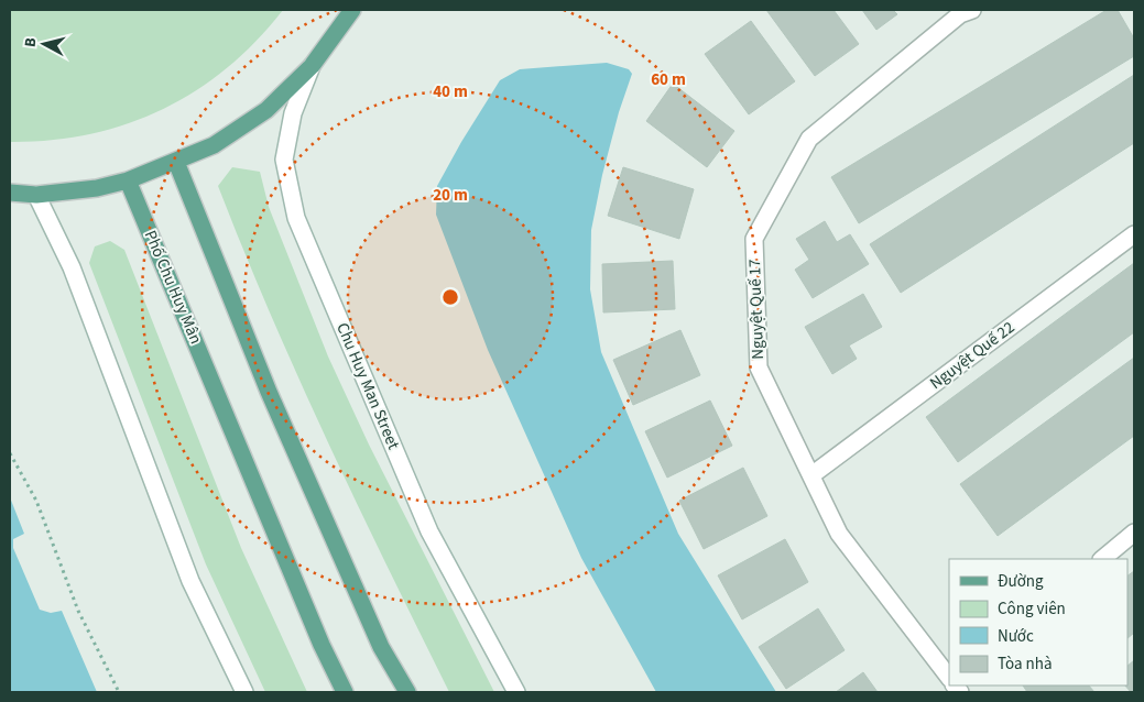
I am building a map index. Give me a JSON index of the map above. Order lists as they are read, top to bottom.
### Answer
{
  "streets": {
    "street": ["Nguyệt Quế 17", "Nguyệt Quế 22", "Chu Huy Man Street"]
  },
  "crossings": [
    ["Nguyệt Quế 17", "Nguyệt Quế 22"]
  ],
  "legend": [
    "Đường",
    "Công viên",
    "Nước",
    "Tòa nhà"
  ],
  "north": "left",
  "rings": ["60 m", "40 m", "20 m"]
}
